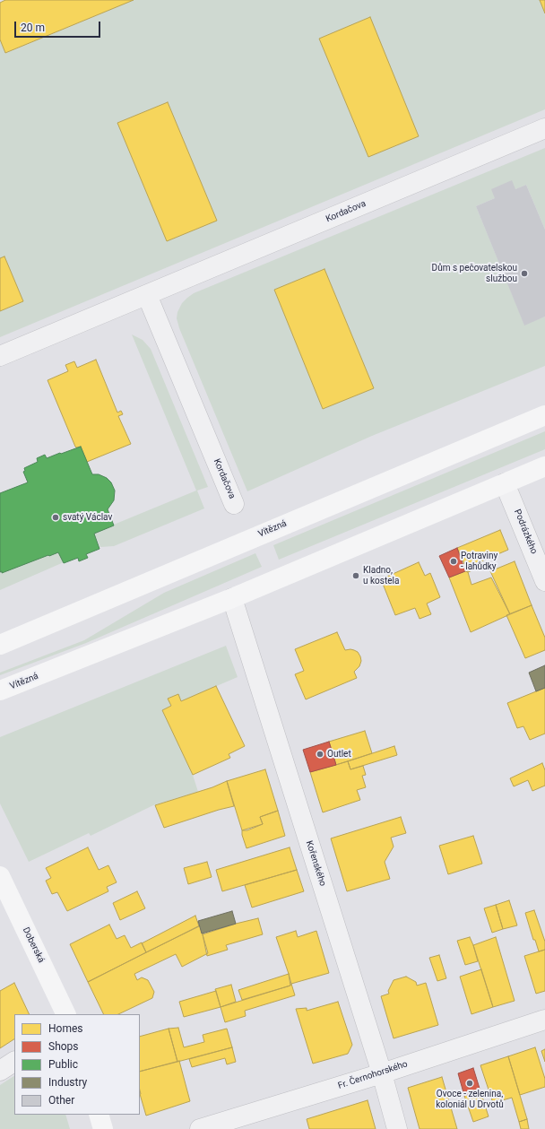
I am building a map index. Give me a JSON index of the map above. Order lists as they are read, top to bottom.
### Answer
{
  "streets": {
    "main road": ["Vítězná", "Doberská"],
    "street": [
      "Kordačova",
      "Podrázkého",
      "Kořenského",
      "Fr. Černohorského"
    ]
  },
  "crossings": [
    ["Vítězná", "Podrázkého"],
    ["Vítězná", "Kořenského"],
    ["Kořenského", "Fr. Černohorského"]
  ],
  "places": [
    "Dům s pečovatelskou službou",
    "svatý Václav",
    "Potraviny - lahůdky",
    "Kladno, u kostela",
    "Outlet",
    "Ovoce - zelenina, koloniál U Drvotů"
  ],
  "legend": [
    "Homes",
    "Shops",
    "Public",
    "Industry",
    "Other"
  ],
  "scale_bar": "20 m"
}
